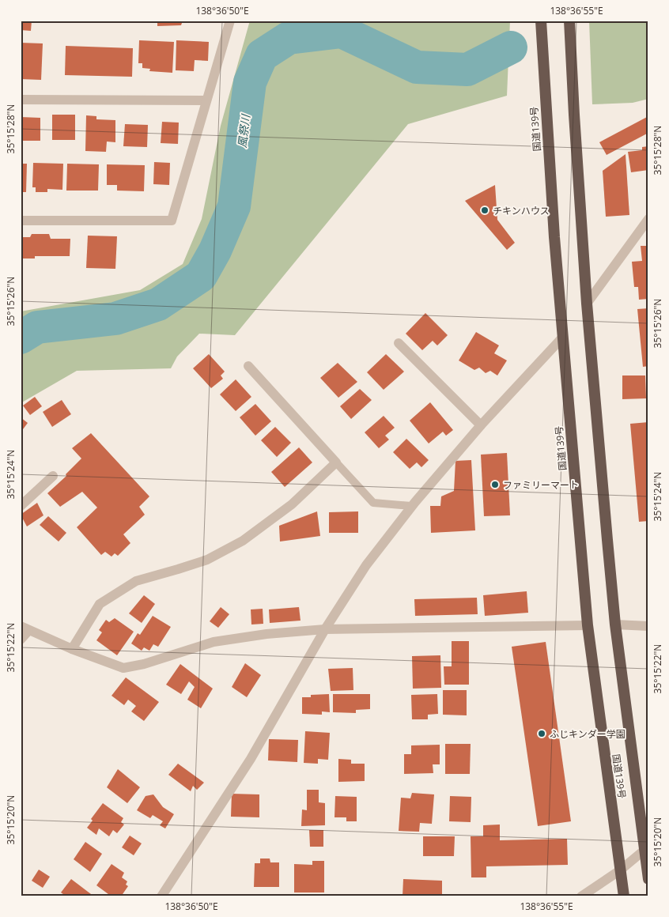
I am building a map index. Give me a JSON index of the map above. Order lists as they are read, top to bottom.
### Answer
{
  "streets": {
    "highway": ["国道139号"]
  },
  "water": ["風祭川"],
  "places": ["チキンハウス", "ファミリーマート", "ふじキンダー学園"],
  "coordinates": [
    "138°36'50\"E",
    "138°36'55\"E",
    "35°15'28\"N",
    "35°15'26\"N",
    "35°15'24\"N",
    "35°15'22\"N",
    "35°15'20\"N"
  ]
}
